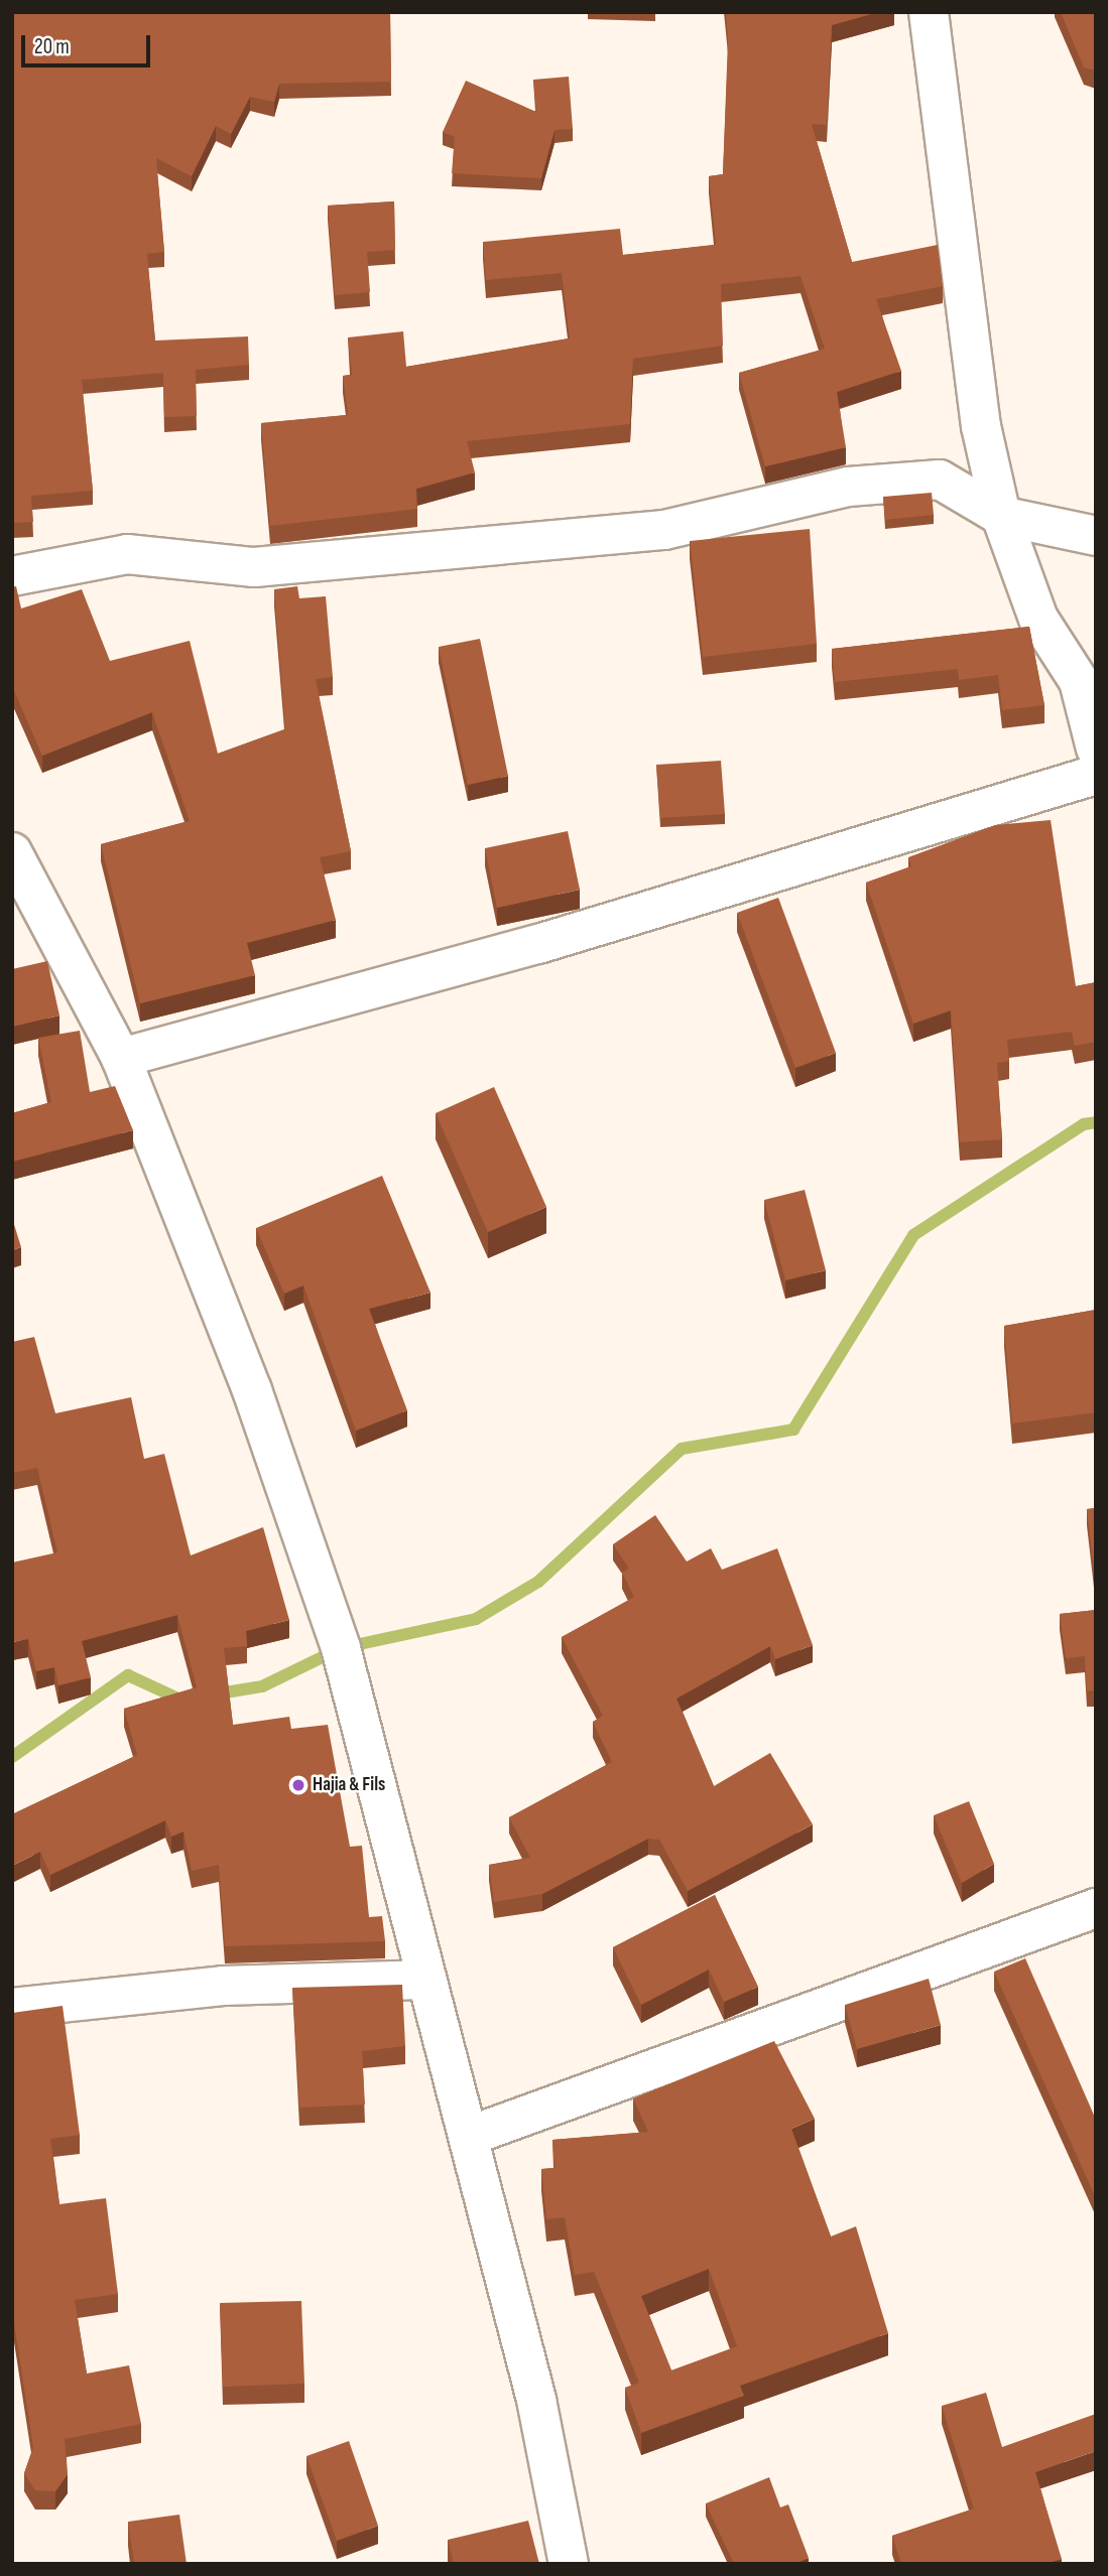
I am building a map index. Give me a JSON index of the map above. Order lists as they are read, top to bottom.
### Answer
{
  "places": ["Hajia & Fils"],
  "scale_bar": "20 m"
}
